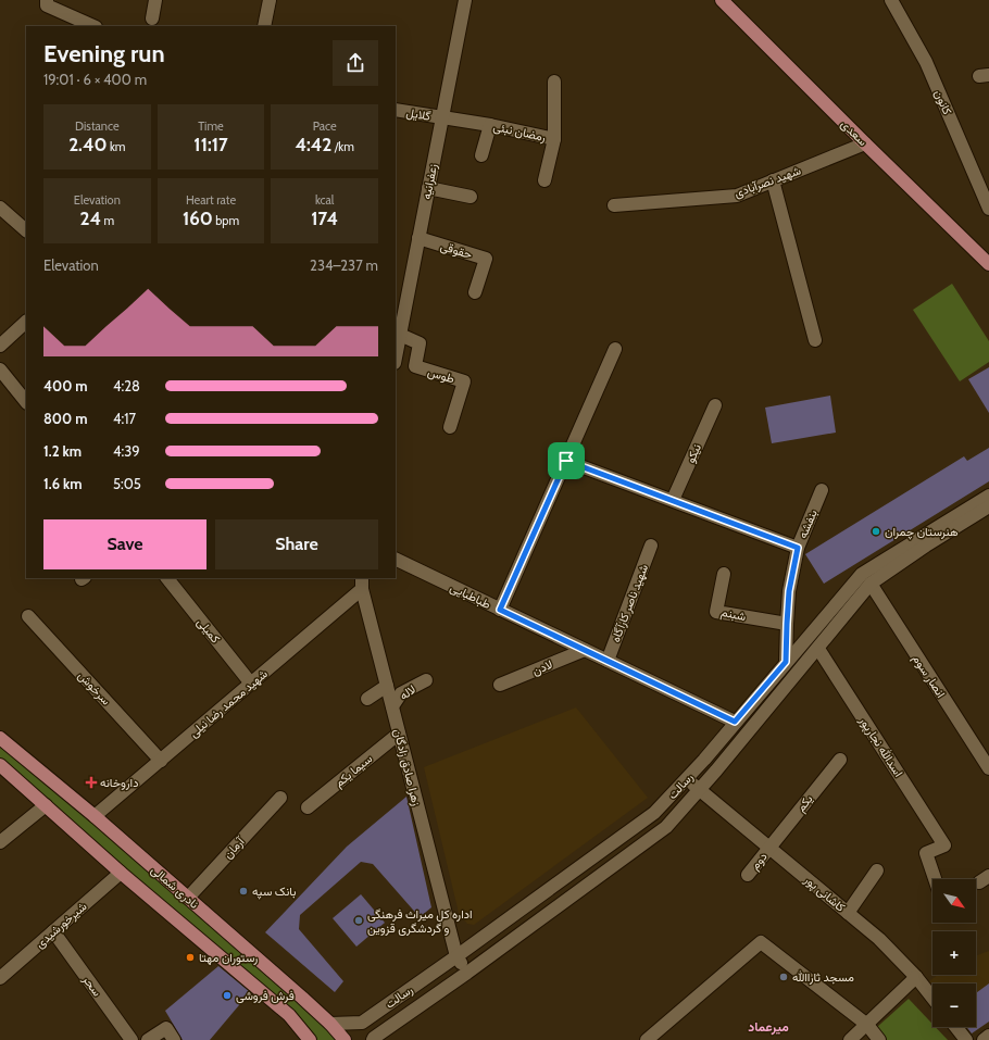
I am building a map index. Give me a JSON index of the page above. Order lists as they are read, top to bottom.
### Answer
{
  "streets": {
    "main road": ["سعدی", "نادری شمالی"],
    "street": [
      "کانون",
      "گلایل",
      "رمضان نبئی",
      "زعفرانیه",
      "شهید نصرآبادی",
      "حقوقی",
      "طوس",
      "نیکو",
      "بنفشه",
      "طباطبایی",
      "شهید ناصر کارآگاه",
      "شبنم",
      "کمیلی",
      "لادن",
      "انصار سوم",
      "سرخوش",
      "لاله",
      "شهید محمد رضا نیلی",
      "اسدالله نجارپور",
      "زهرا صادق زادگان",
      "سیما یکم",
      "رسالت",
      "یکم",
      "آرمان",
      "دوم",
      "کاشانی پور",
      "شیرخورشیدی",
      "سحر"
    ]
  },
  "crossings": [
    ["گلایل", "رمضان نبئی"],
    ["گلایل", "زعفرانیه"],
    ["رمضان نبئی", "زعفرانیه"],
    ["سعدی", "شهید نصرآبادی"],
    ["زعفرانیه", "حقوقی"],
    ["زعفرانیه", "طوس"],
    ["بنفشه", "شبنم"],
    ["بنفشه", "رسالت"],
    ["طباطبایی", "شهید ناصر کارآگاه"],
    ["طباطبایی", "لادن"],
    ["طباطبایی", "رسالت"],
    ["کمیلی", "شهید محمد رضا نیلی"],
    ["انصار سوم", "رسالت"],
    ["سرخوش", "شهید محمد رضا نیلی"],
    ["لاله", "زهرا صادق زادگان"],
    ["شهید محمد رضا نیلی", "زهرا صادق زادگان"],
    ["شهید محمد رضا نیلی", "نادری شمالی"],
    ["اسدالله نجارپور", "رسالت"],
    ["زهرا صادق زادگان", "سیما یکم"],
    ["زهرا صادق زادگان", "رسالت"],
    ["رسالت", "نادری شمالی"],
    ["رسالت", "کاشانی پور"],
    ["یکم", "دوم"],
    ["یکم", "کاشانی پور"],
    ["آرمان", "نادری شمالی"],
    ["دوم", "کاشانی پور"],
    ["نادری شمالی", "شیرخورشیدی"],
    ["شیرخورشیدی", "سحر"]
  ],
  "districts": ["میرعماد"],
  "places": {
    "other": [
      "هنرستان چمران",
      "بانک سپه",
      "اداره کل میراث فرهنگی و گردشگری قزوین",
      "رستوران مهتا",
      "مسجد ثاراالله",
      "فرش فروشی"
    ],
    "health": ["داروخانه"]
  },
  "north": "bottom right",
  "page": {
    "heading": ["Evening run", "19:01 · 6 × 400 m"],
    "stats": [
      ["Distance", "2.40 km"],
      ["Time", "11:17"],
      ["Pace", "4:42 /km"],
      ["Elevation", "24 m"],
      ["Heart rate", "160 bpm"],
      ["kcal", "174"]
    ],
    "chart": ["Elevation", "234–237 m"],
    "list": [
      {
        "name": "400 m",
        "note": "4:28"
      },
      {
        "name": "800 m",
        "note": "4:17"
      },
      {
        "name": "1.2 km",
        "note": "4:39"
      },
      {
        "name": "1.6 km",
        "note": "5:05"
      }
    ],
    "buttons": ["Save", "Share"],
    "map_buttons": ["+", "−"]
  }
}
